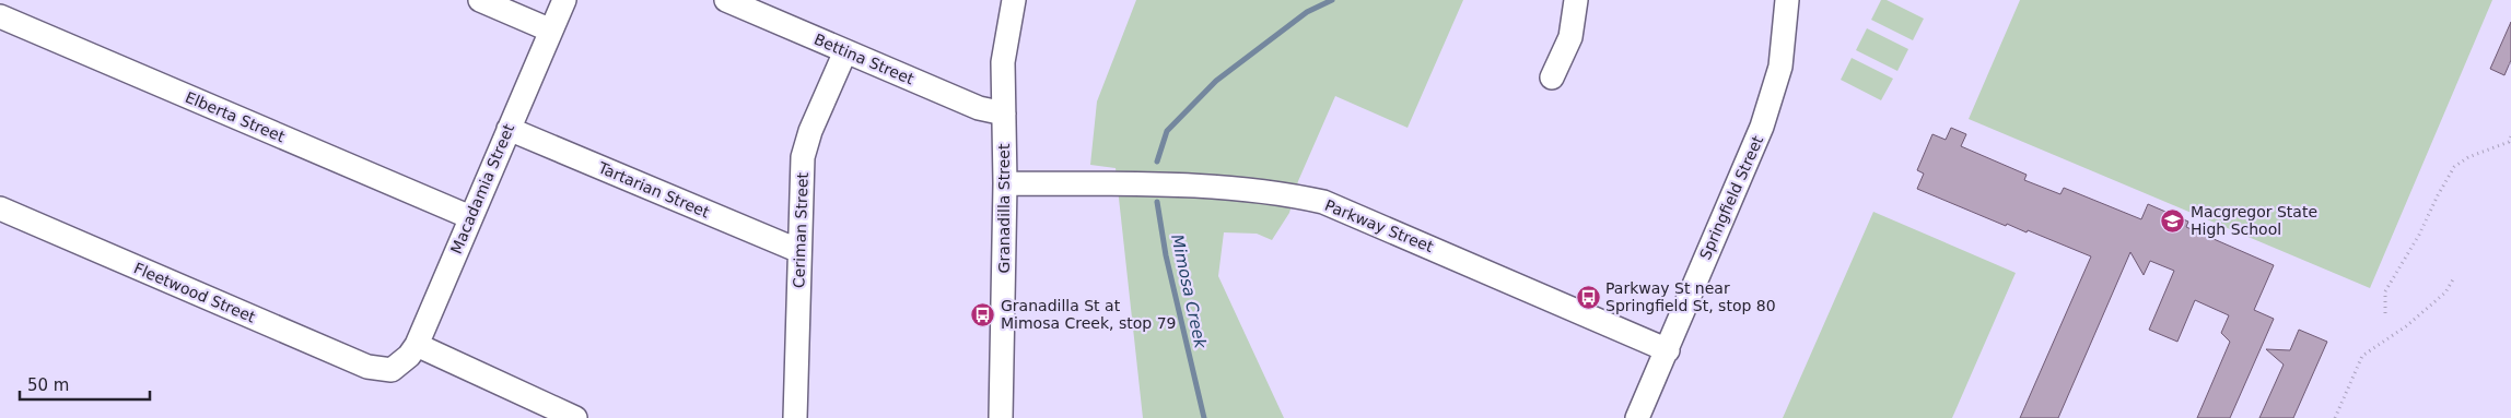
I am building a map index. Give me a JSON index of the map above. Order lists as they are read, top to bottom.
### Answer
{
  "streets": {
    "street": [
      "Bettina Street",
      "Elberta Street",
      "Macadamia Street",
      "Tartarian Street",
      "Springfield Street",
      "Granadilla Street",
      "Parkway Street",
      "Ceriman Street",
      "Fleetwood Street"
    ]
  },
  "crossings": [
    ["Bettina Street", "Granadilla Street"],
    ["Bettina Street", "Ceriman Street"],
    ["Elberta Street", "Macadamia Street"],
    ["Macadamia Street", "Tartarian Street"],
    ["Macadamia Street", "Fleetwood Street"],
    ["Tartarian Street", "Ceriman Street"],
    ["Springfield Street", "Parkway Street"],
    ["Granadilla Street", "Parkway Street"]
  ],
  "water": ["Mimosa Creek"],
  "places": {
    "school or university": ["Macgregor State High School"],
    "bus stop": ["Parkway St near Springfield St, stop 80", "Granadilla St at Mimosa Creek, stop 79"]
  },
  "scale_bar": "50 m"
}
